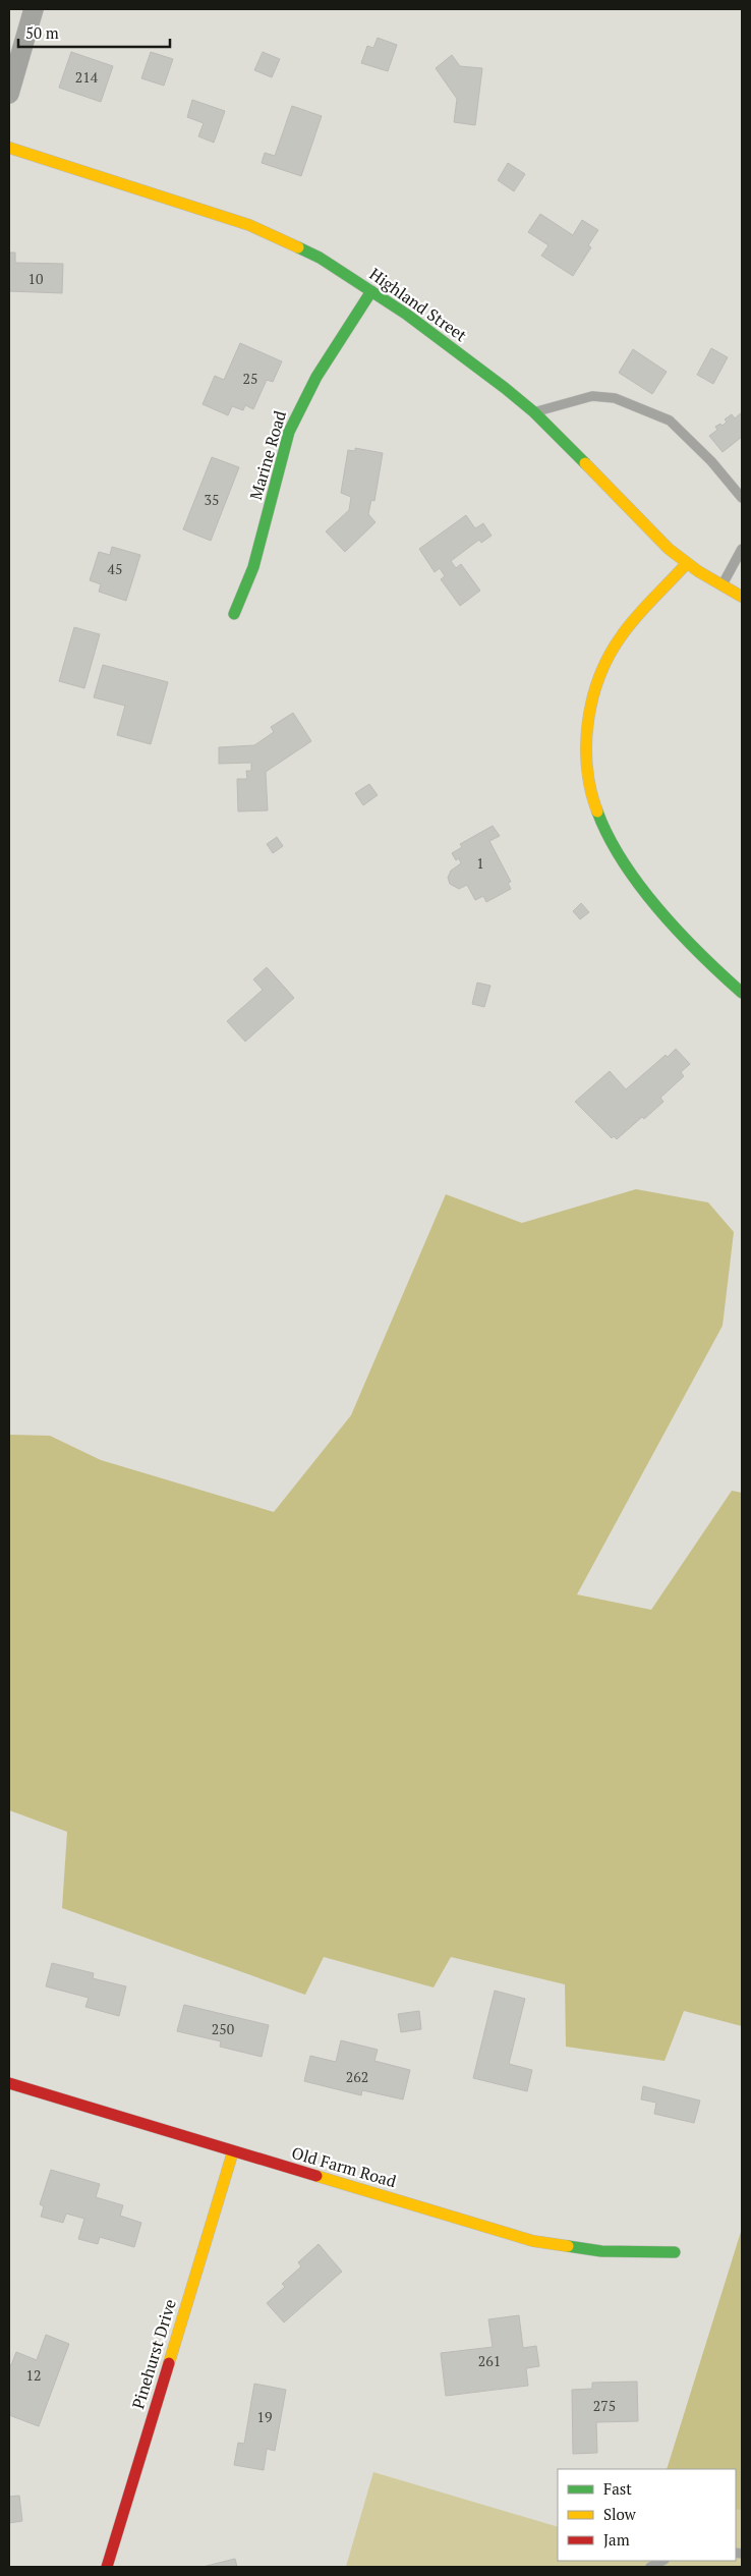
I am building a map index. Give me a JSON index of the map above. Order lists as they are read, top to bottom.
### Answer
{
  "streets": {
    "street": [
      "Highland Street",
      "Marine Road",
      "Old Farm Road",
      "Pinehurst Drive"
    ]
  },
  "crossings": [
    ["Highland Street", "Marine Road"],
    ["Old Farm Road", "Pinehurst Drive"]
  ],
  "house_numbers": [
    "214",
    "10",
    "25",
    "35",
    "45",
    "1",
    "250",
    "262",
    "261",
    "12",
    "275",
    "19"
  ],
  "legend": ["Fast", "Slow", "Jam"],
  "scale_bar": "50 m"
}
